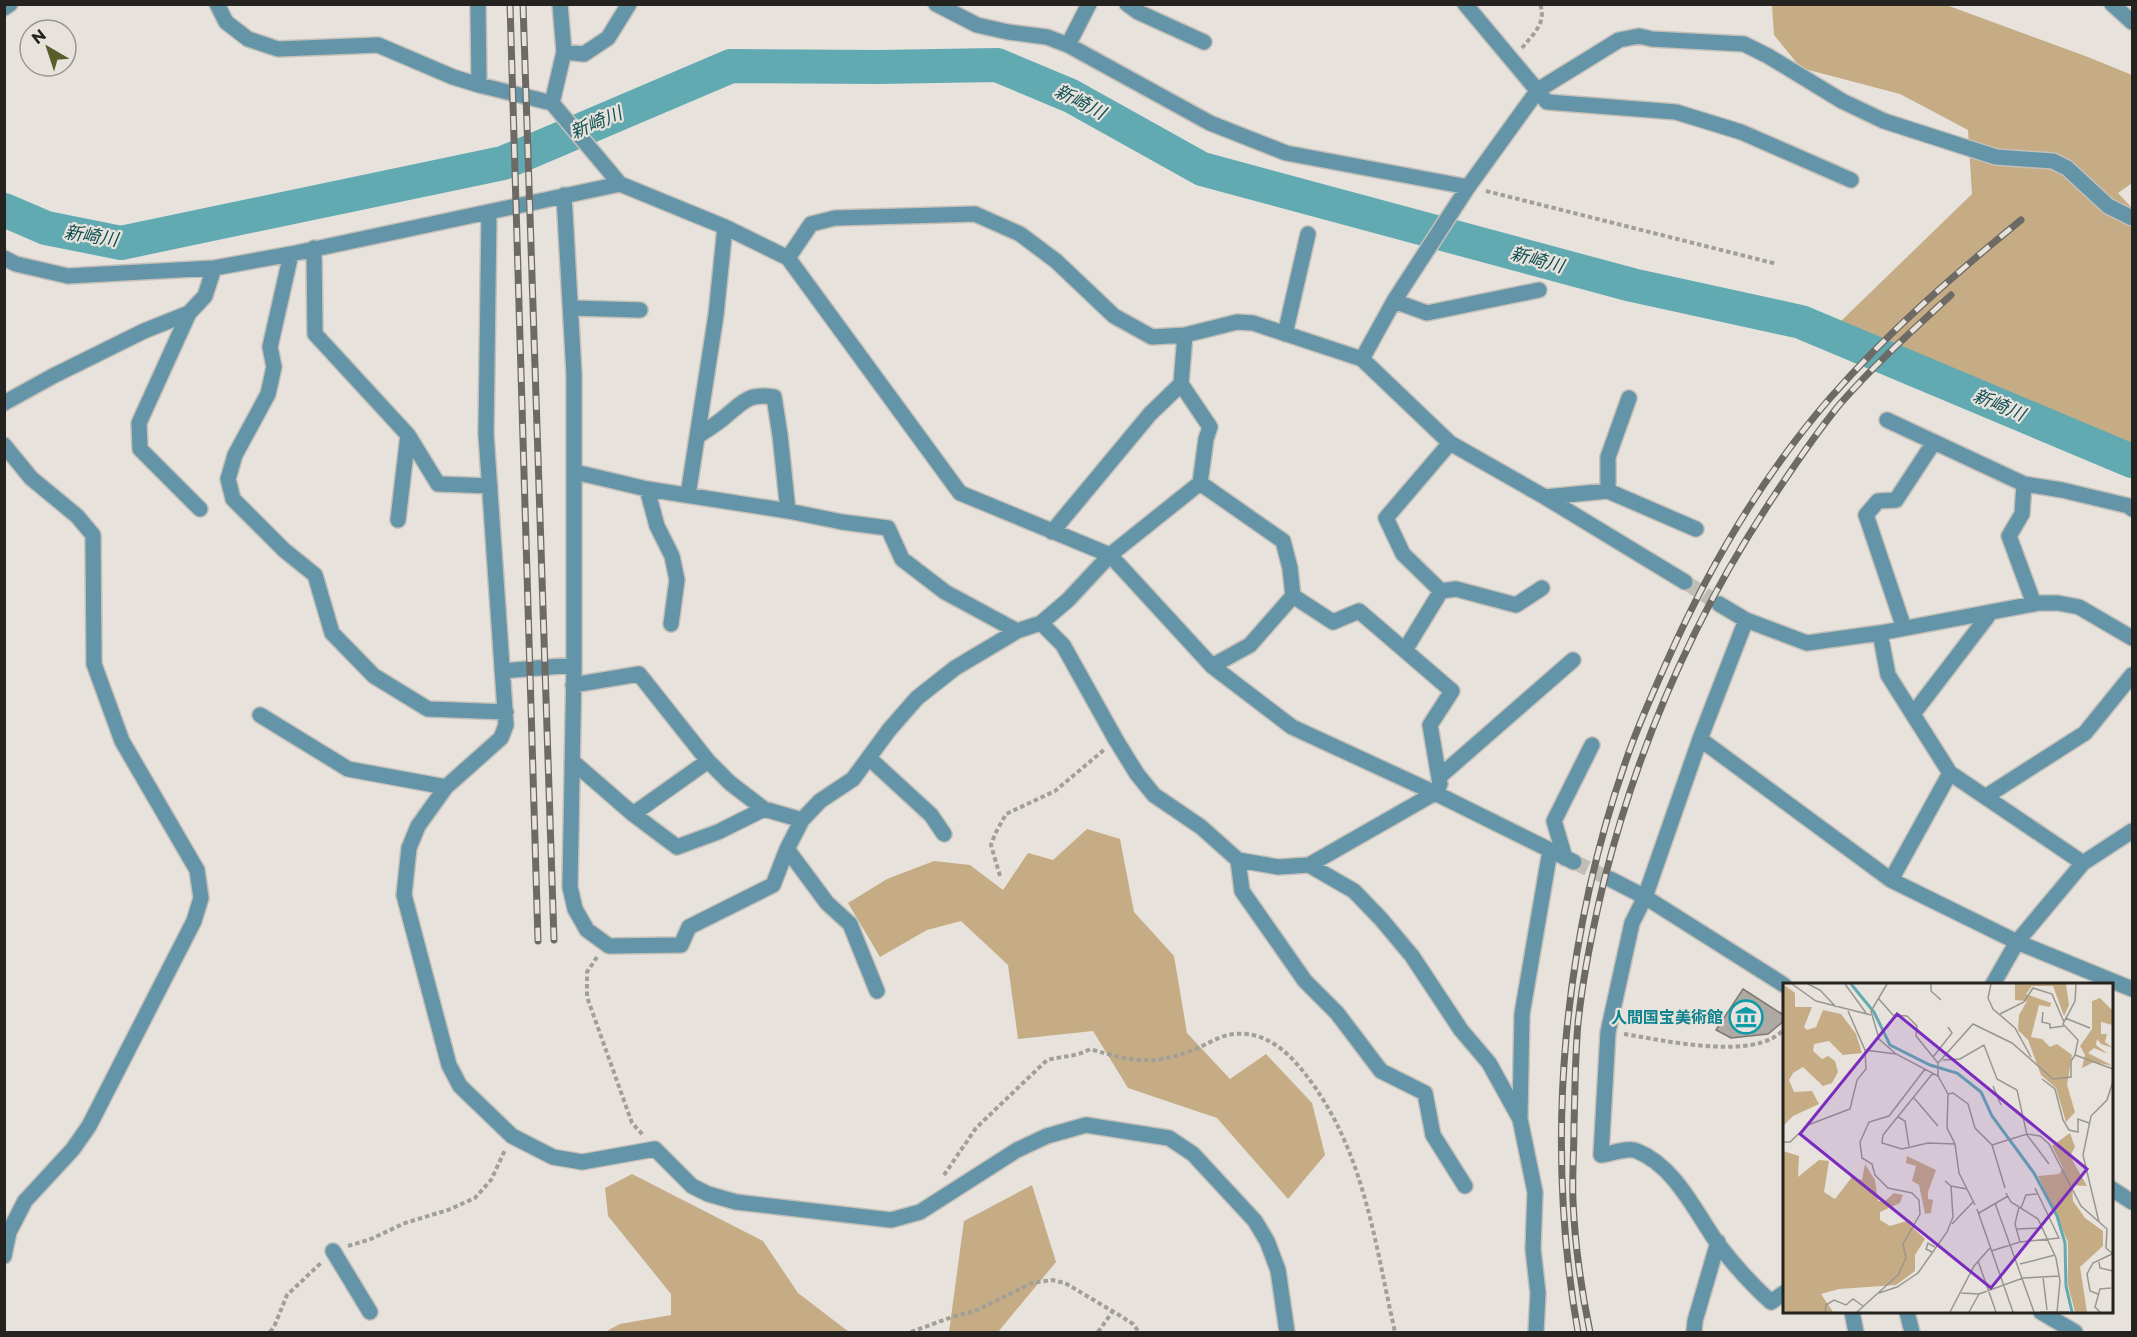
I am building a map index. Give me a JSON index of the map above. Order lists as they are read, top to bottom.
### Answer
{
  "water": ["新崎川"],
  "places": {
    "museum": ["人間国宝美術館"]
  },
  "north": "top left"
}
